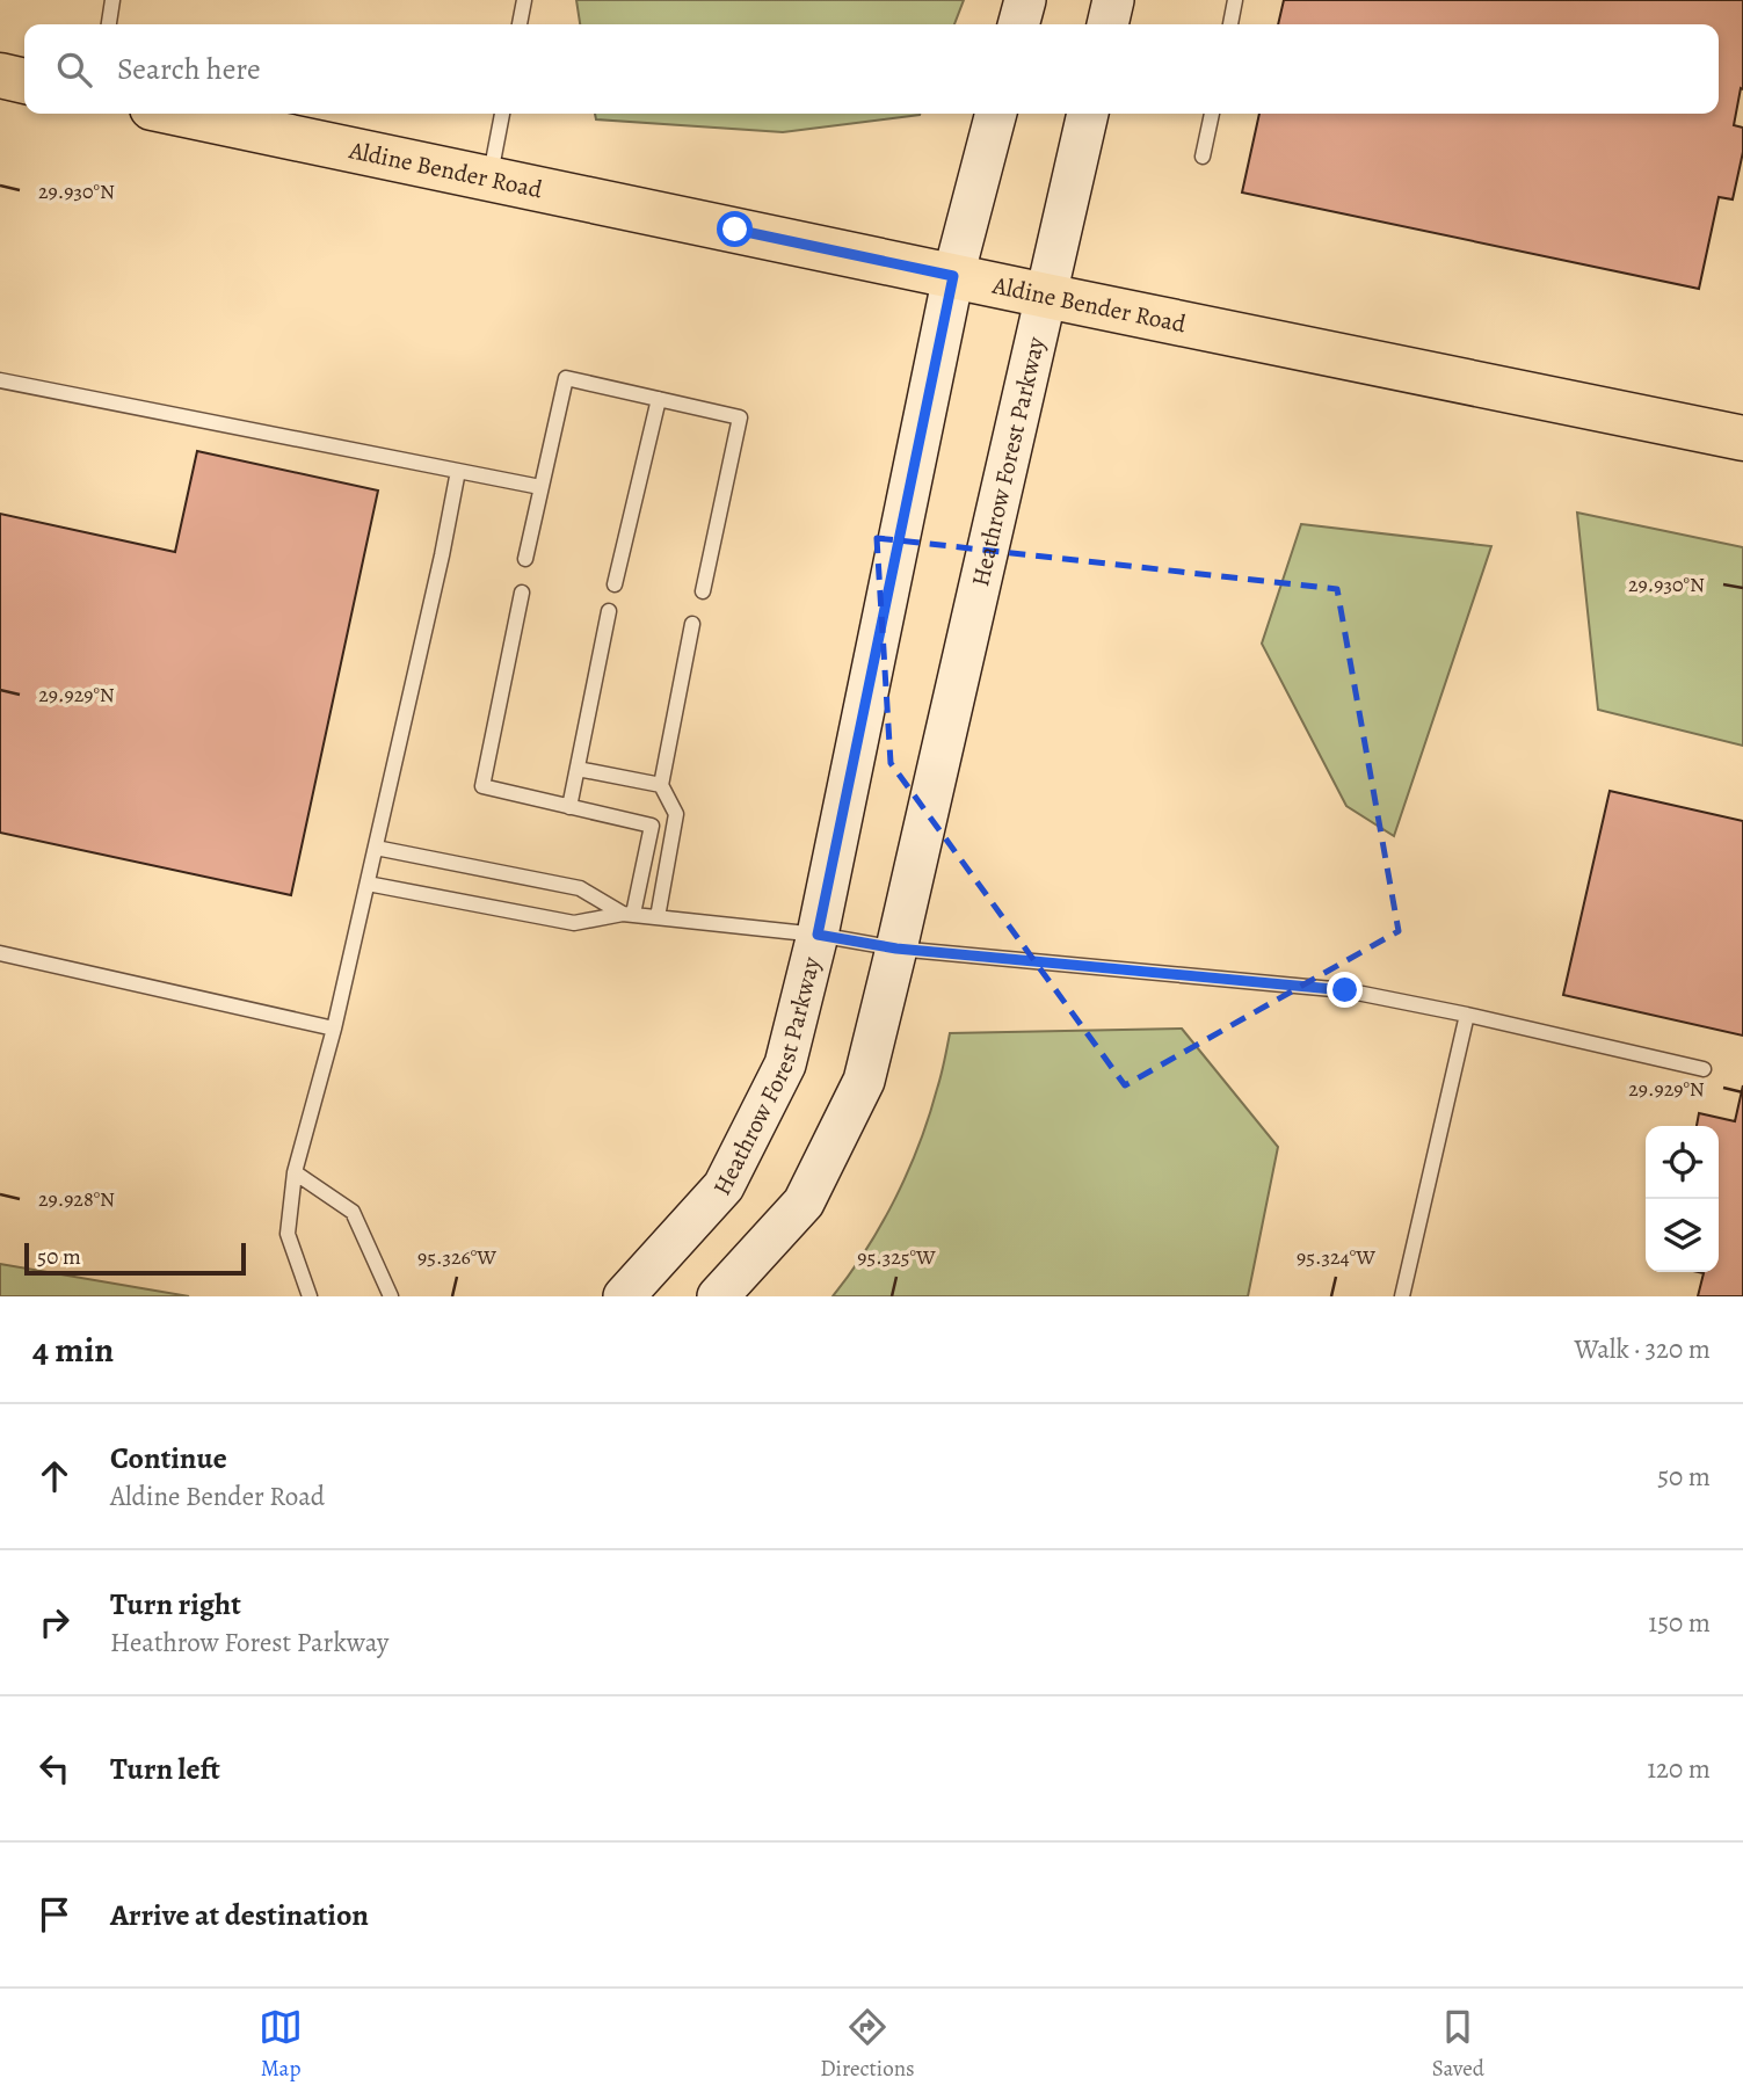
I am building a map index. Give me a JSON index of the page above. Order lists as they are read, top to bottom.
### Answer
{
  "streets": {
    "main road": ["Aldine Bender Road"],
    "street": ["Heathrow Forest Parkway"]
  },
  "crossings": [
    ["Aldine Bender Road", "Heathrow Forest Parkway"]
  ],
  "scale_bar": "50 m",
  "page": {
    "search": "Search here",
    "scale": "50 m",
    "heading": ["4 min", "Walk · 320 m"],
    "list": [
      ["Continue", "Aldine Bender Road", "50 m"],
      ["Turn right", "Heathrow Forest Parkway", "150 m"],
      ["Turn left", "120 m"],
      "Arrive at destination"
    ],
    "nav": ["Map", "Directions", "Saved"]
  },
  "coordinates": [
    "29.930°N",
    "29.929°N",
    "29.928°N",
    "95.326°W",
    "95.325°W",
    "95.324°W"
  ]
}
